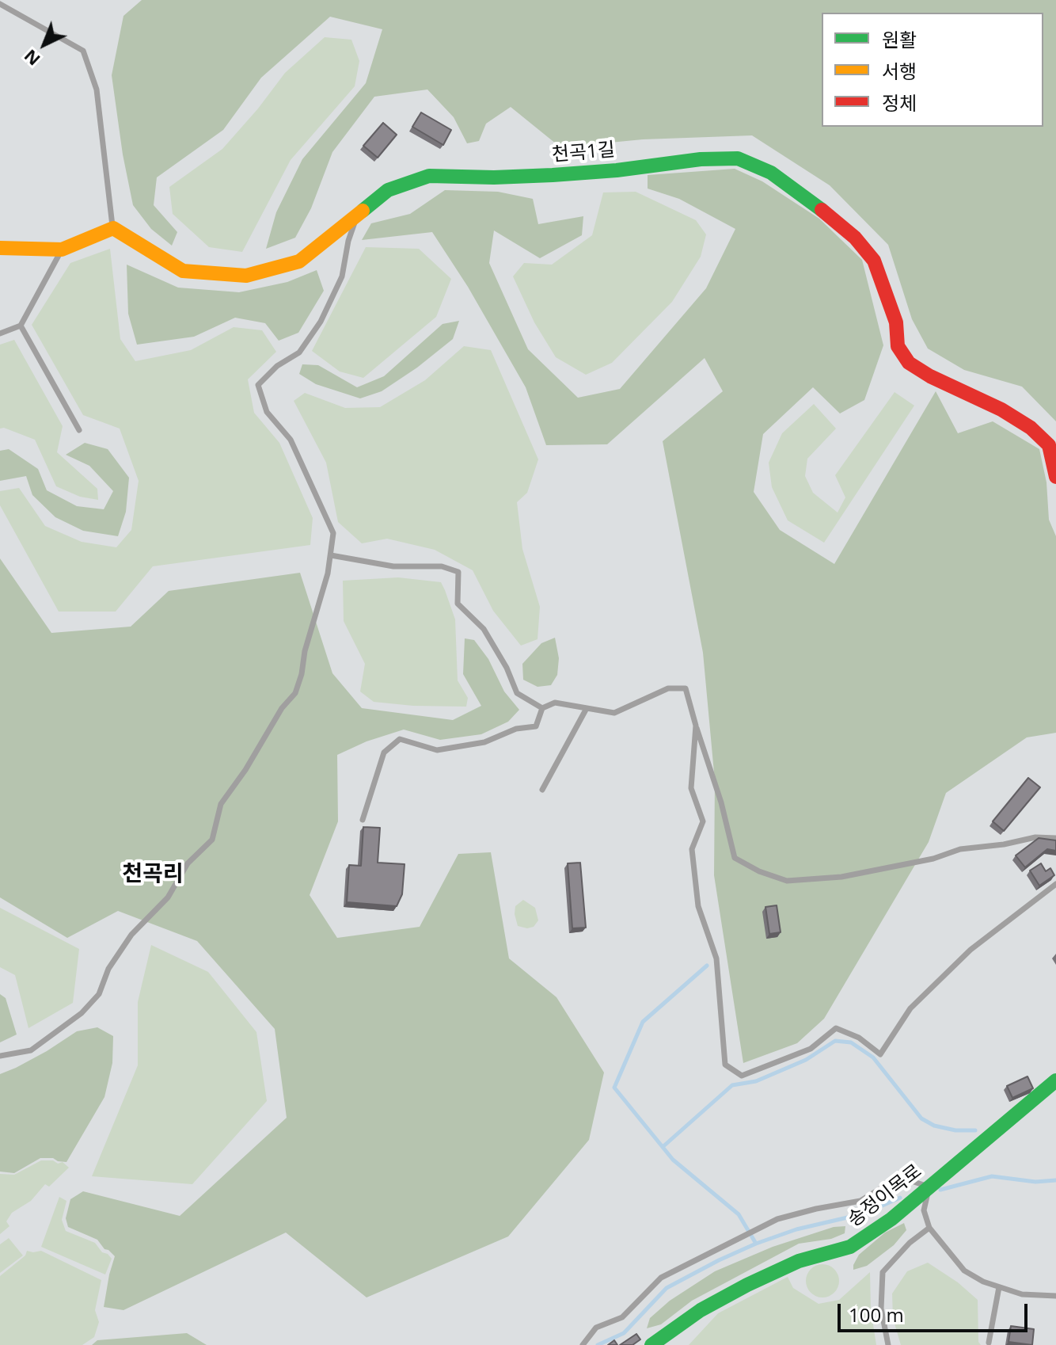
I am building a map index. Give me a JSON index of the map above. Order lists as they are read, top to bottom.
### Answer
{
  "streets": {
    "street": ["천곡1길", "송정이목로"]
  },
  "districts": ["천곡리"],
  "legend": ["원활", "서행", "정체"],
  "scale_bar": "100 m",
  "north": "bottom left"
}
